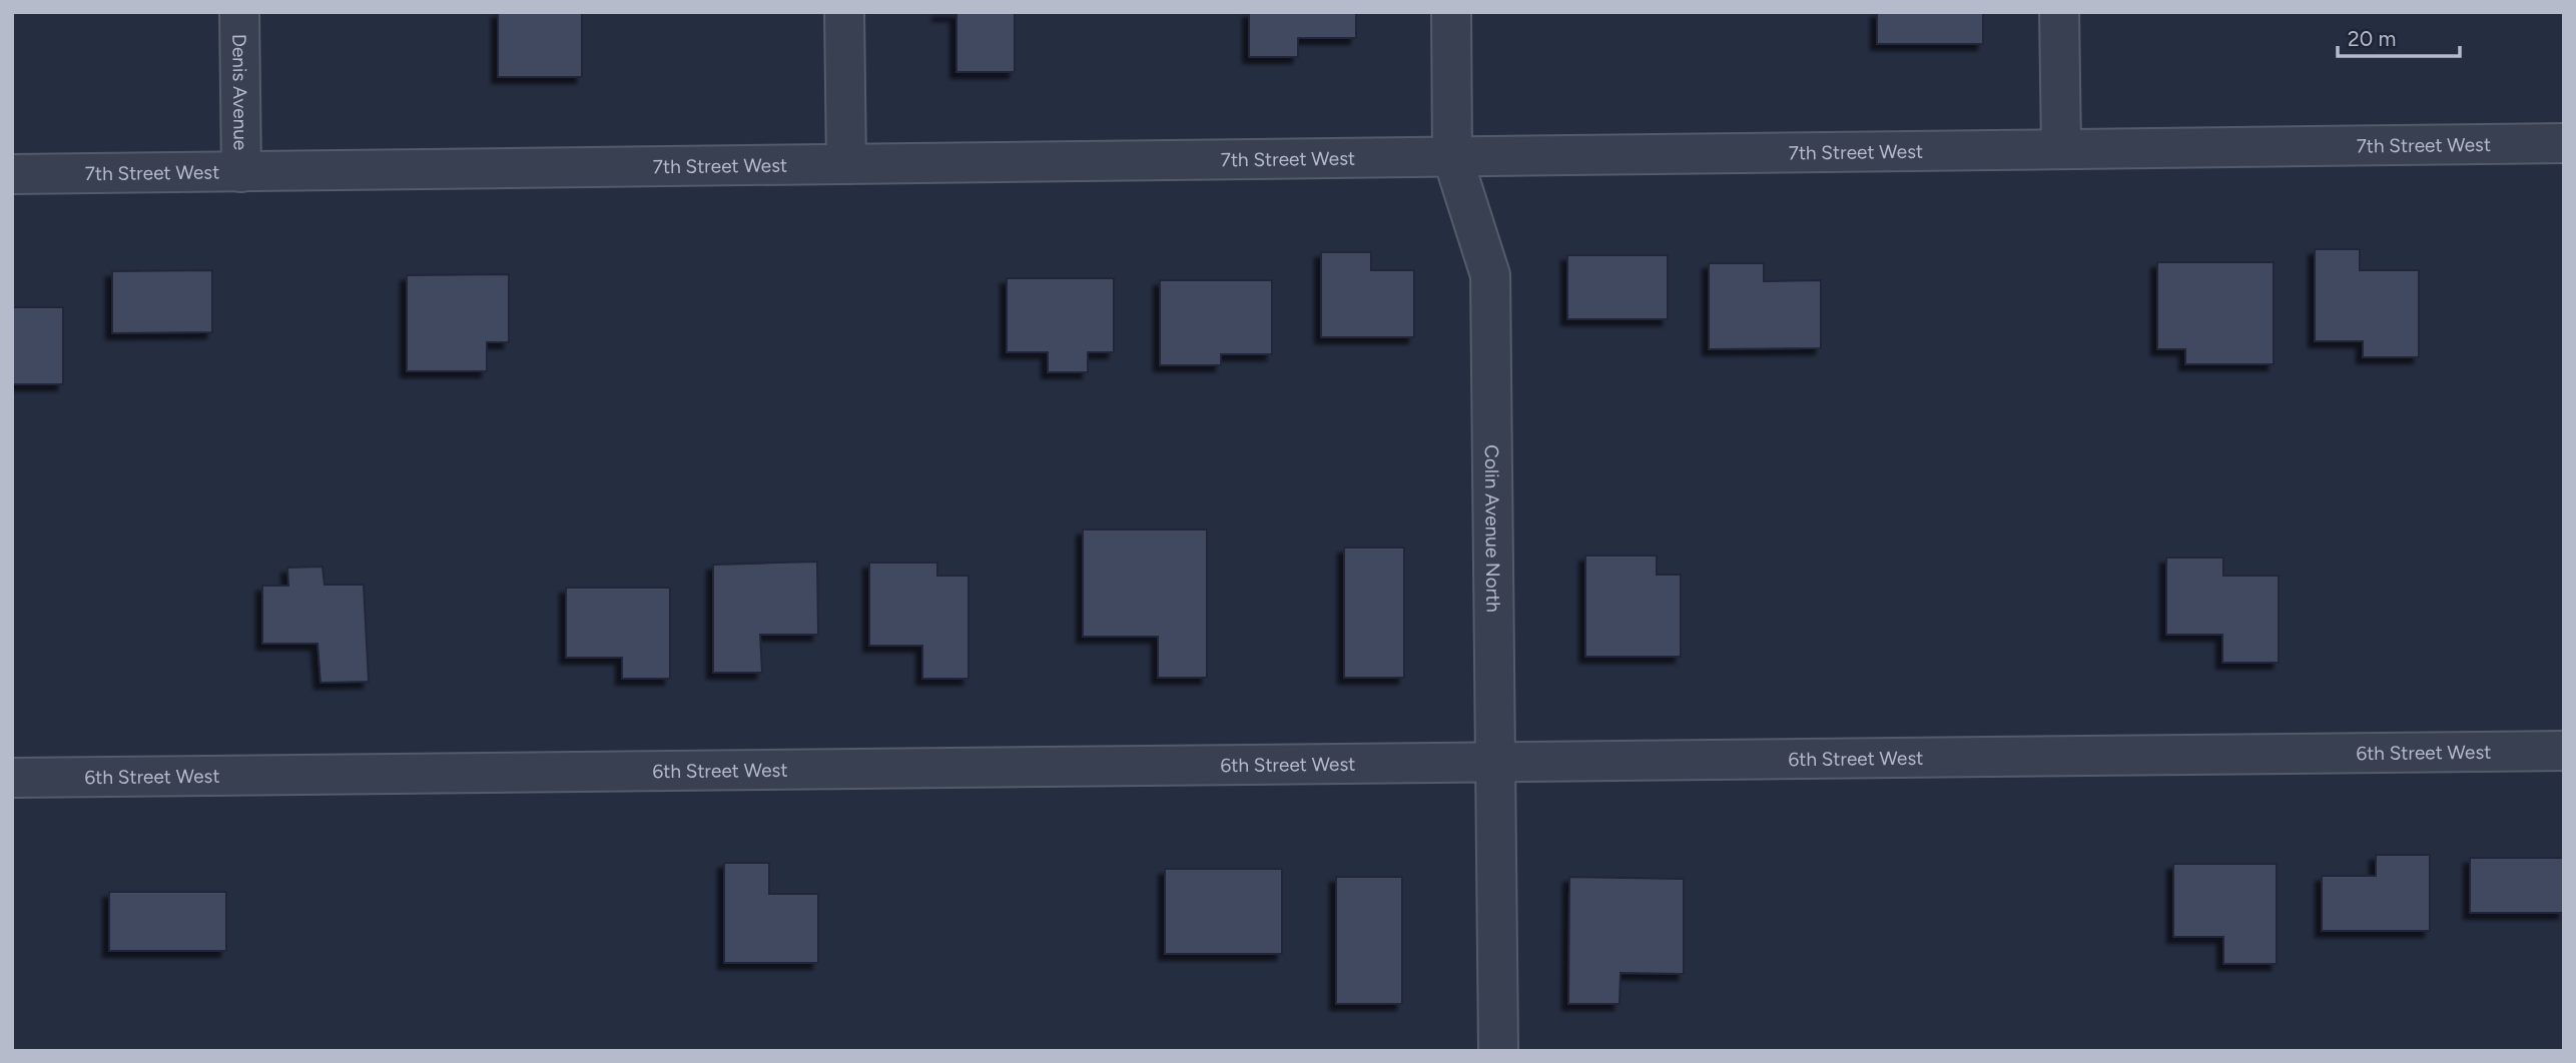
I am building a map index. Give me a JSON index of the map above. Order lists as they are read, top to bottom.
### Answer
{
  "streets": {
    "street": [
      "Denis Avenue",
      "7th Street West",
      "Colin Avenue North",
      "6th Street West"
    ]
  },
  "crossings": [
    ["Denis Avenue", "7th Street West"],
    ["7th Street West", "Colin Avenue North"],
    ["Colin Avenue North", "6th Street West"]
  ],
  "scale_bar": "20 m"
}
